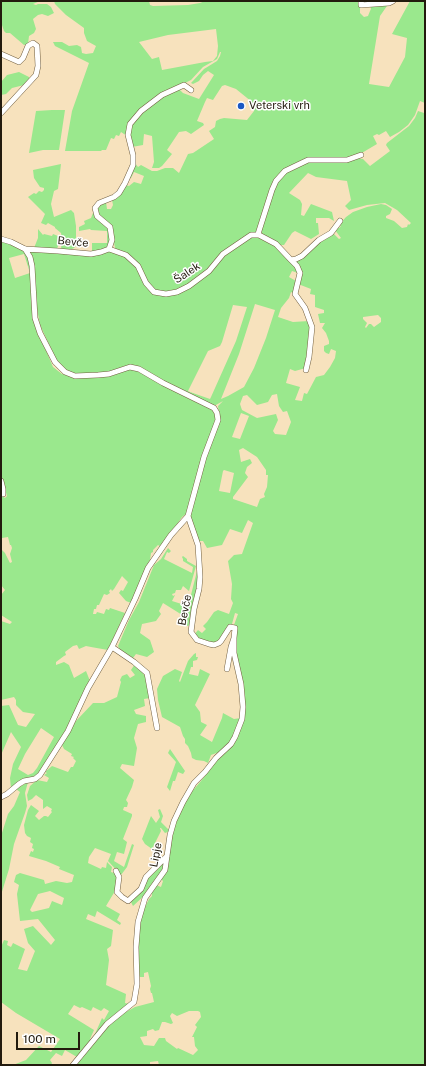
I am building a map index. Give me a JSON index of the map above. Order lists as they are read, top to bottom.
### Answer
{
  "streets": {
    "street": ["Bevče", "Šalek", "Lipje"]
  },
  "crossings": [
    ["Bevče", "Šalek"],
    ["Bevče", "Lipje"]
  ],
  "places": ["Veterski vrh"],
  "scale_bar": "100 m"
}
